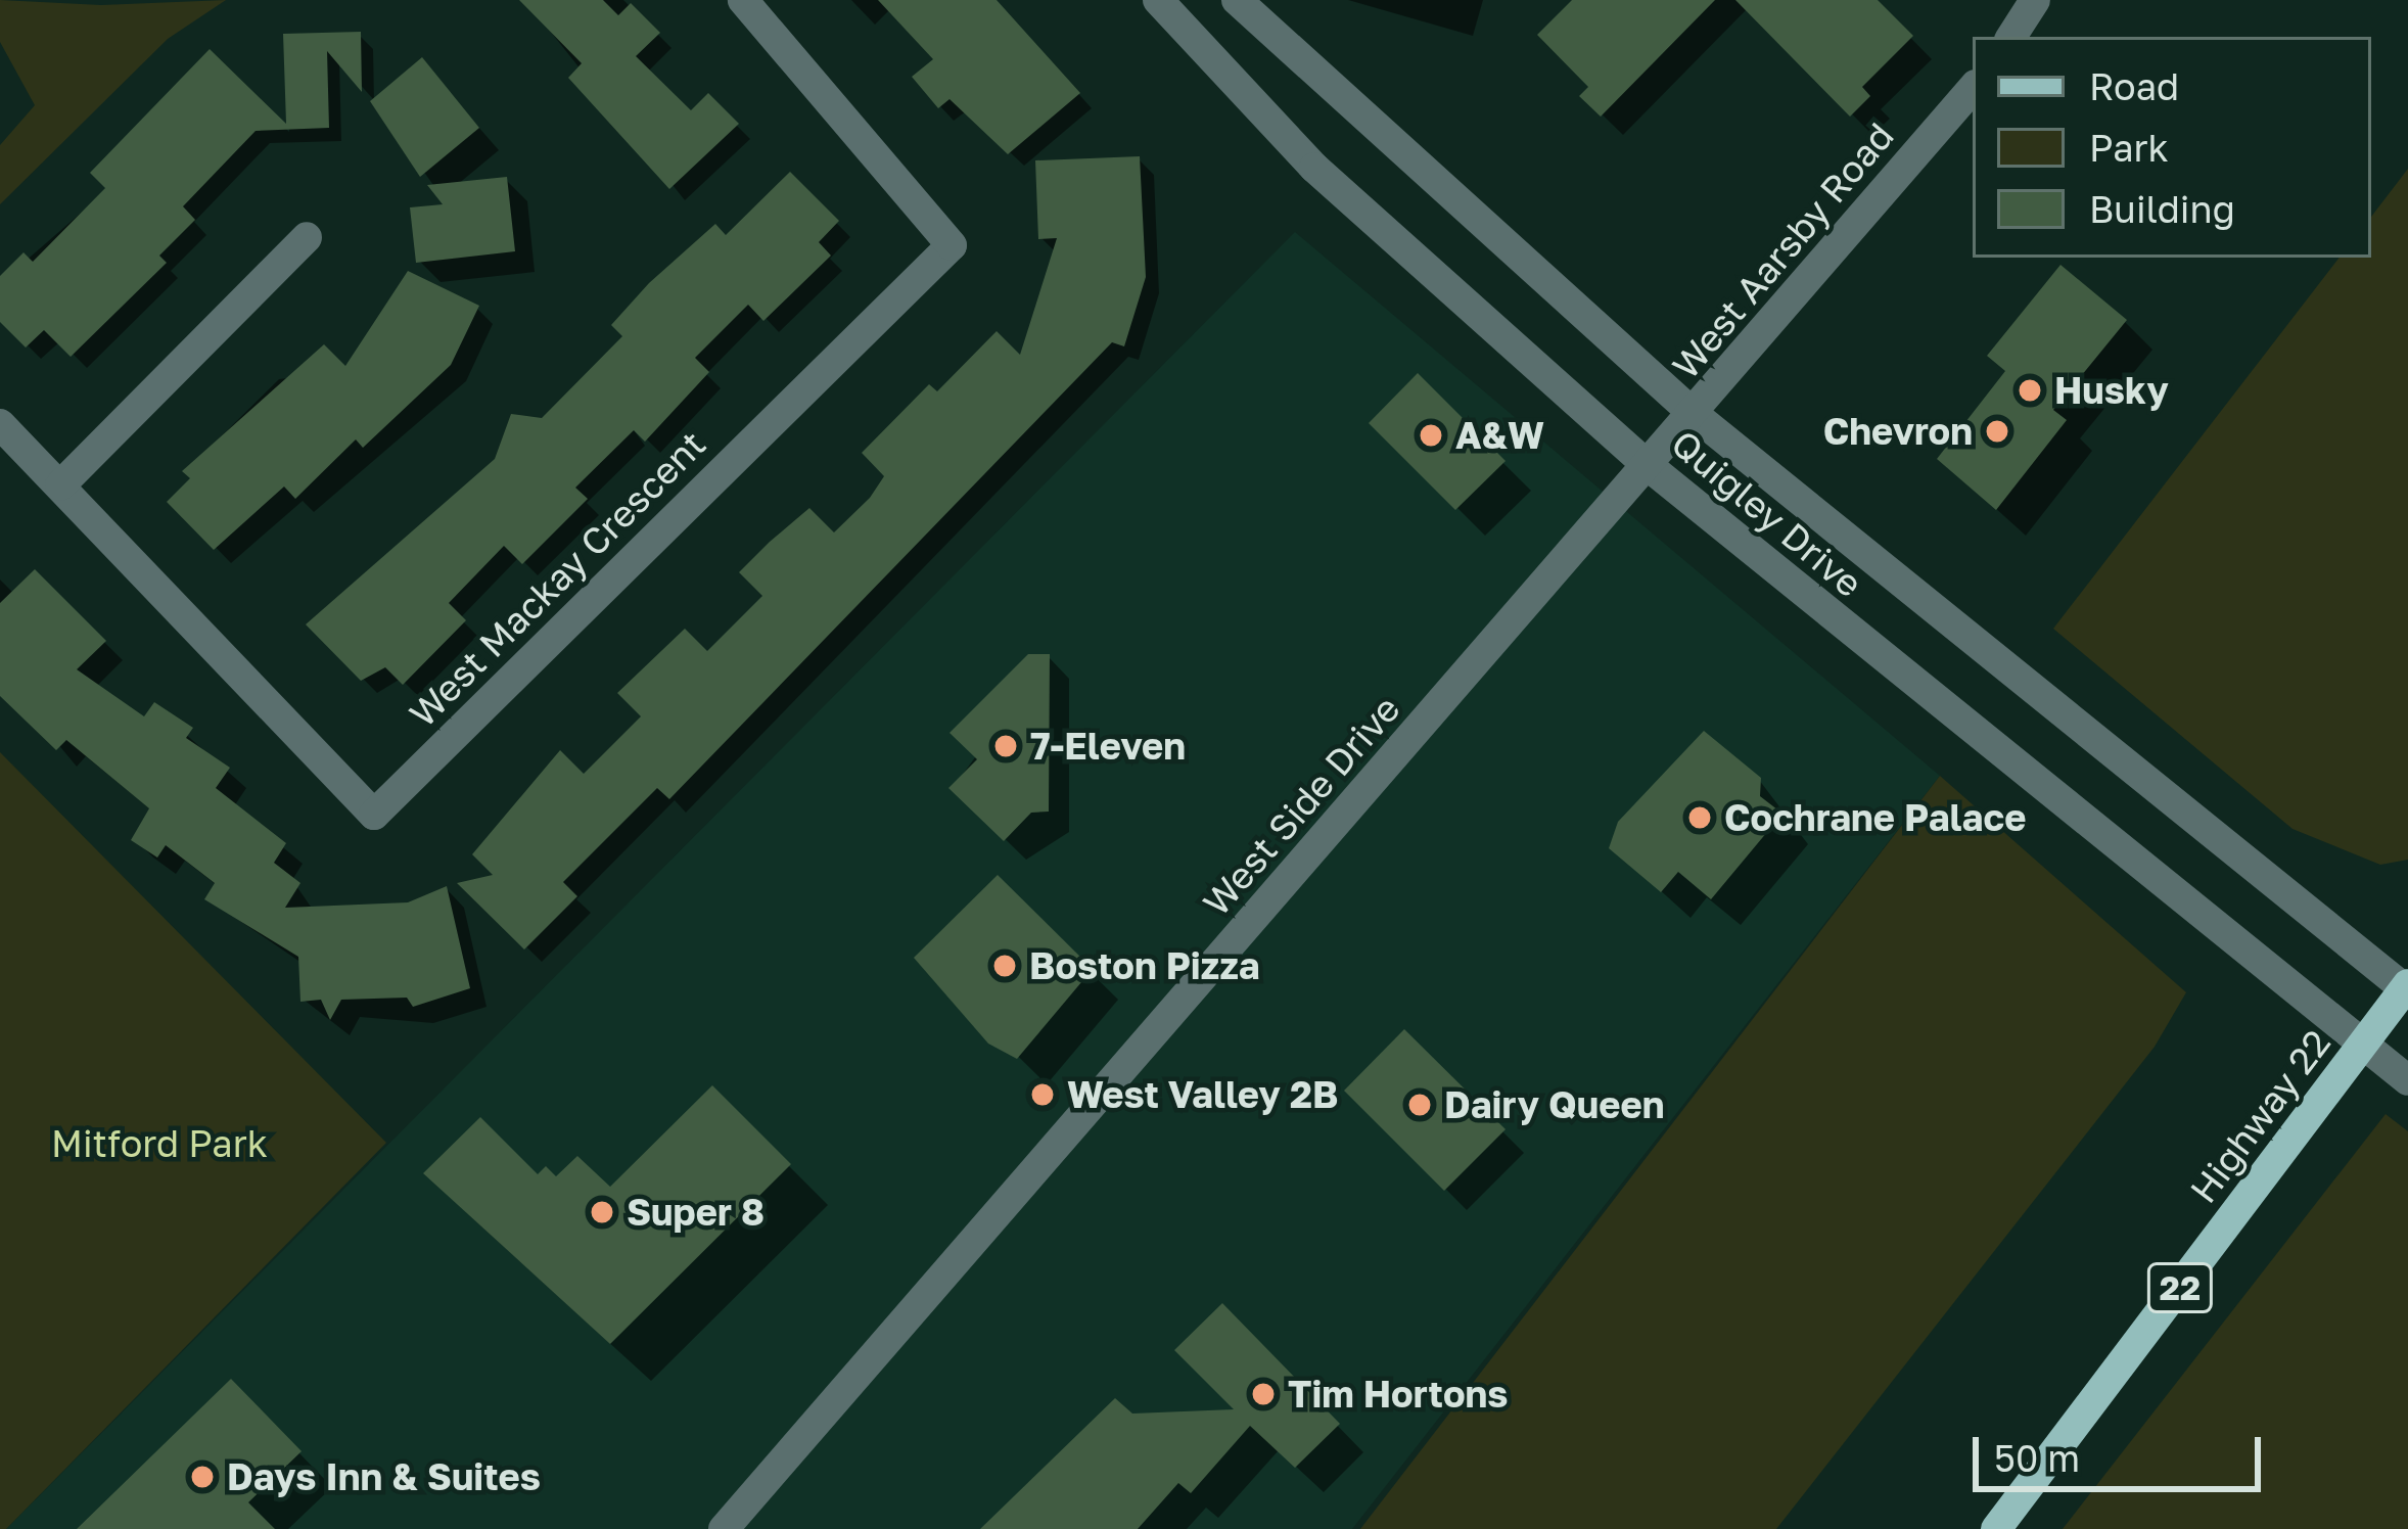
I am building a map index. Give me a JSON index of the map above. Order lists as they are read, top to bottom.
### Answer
{
  "streets": {
    "main road": ["Highway 22", "22"],
    "street": [
      "West Aarsby Road",
      "Quigley Drive",
      "West Mackay Crescent",
      "West Side Drive"
    ]
  },
  "crossings": [
    ["West Aarsby Road", "Quigley Drive"],
    ["West Aarsby Road", "West Side Drive"],
    ["Quigley Drive", "West Side Drive"],
    ["Quigley Drive", "Highway 22"]
  ],
  "parks": ["Mitford Park"],
  "places": [
    "Husky",
    "Chevron",
    "A&W",
    "7-Eleven",
    "Cochrane Palace",
    "Boston Pizza",
    "West Valley 2B",
    "Dairy Queen",
    "Super 8",
    "Tim Hortons",
    "Days Inn & Suites"
  ],
  "legend": ["Road", "Park", "Building"],
  "scale_bar": "50 m"
}
